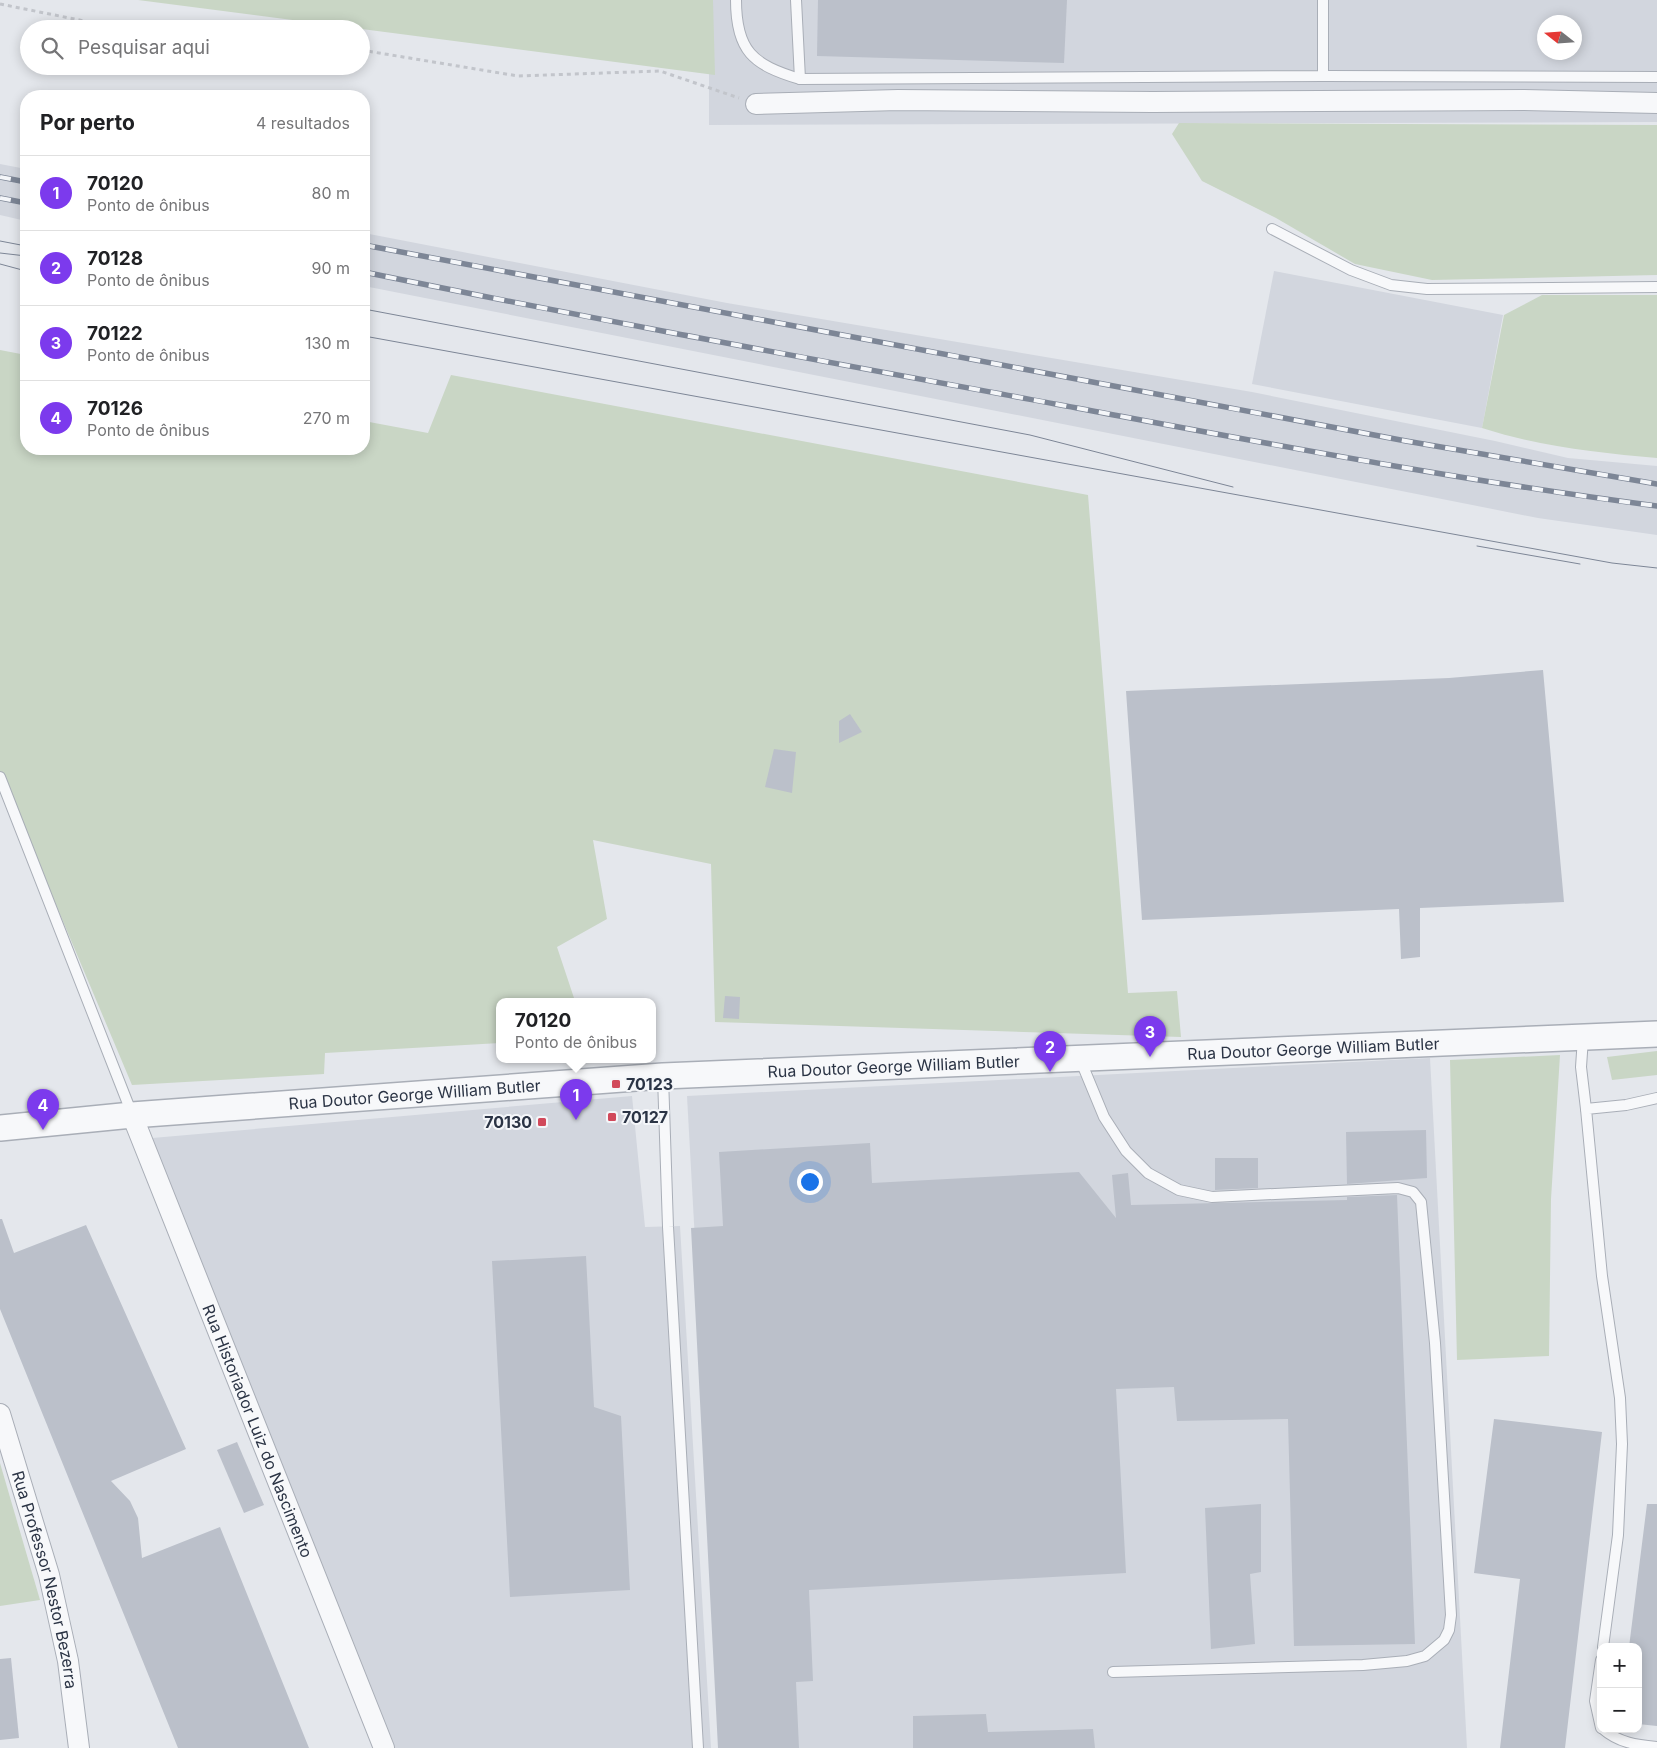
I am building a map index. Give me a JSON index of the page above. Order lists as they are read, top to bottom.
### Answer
{
  "streets": {
    "street": ["Rua Doutor George William Butler", "Rua Historiador Luiz do Nascimento", "Rua Professor Nestor Bezerra"]
  },
  "crossings": [
    ["Rua Doutor George William Butler", "Rua Historiador Luiz do Nascimento"]
  ],
  "places": {
    "transit": ["70123", "70127", "70130"]
  },
  "north": "left",
  "page": {
    "search": "Pesquisar aqui",
    "heading": ["Por perto", "4 resultados"],
    "list": [
      {
        "mark": "1",
        "name": "70120",
        "note": "Ponto de ônibus",
        "value": "80 m"
      },
      {
        "mark": "2",
        "name": "70128",
        "note": "Ponto de ônibus",
        "value": "90 m"
      },
      {
        "mark": "3",
        "name": "70122",
        "note": "Ponto de ônibus",
        "value": "130 m"
      },
      {
        "mark": "4",
        "name": "70126",
        "note": "Ponto de ônibus",
        "value": "270 m"
      }
    ],
    "popup": ["70120", "Ponto de ônibus"],
    "pins": [
      "3",
      "2",
      "1",
      "4"
    ],
    "map_buttons": ["+", "−"]
  }
}
